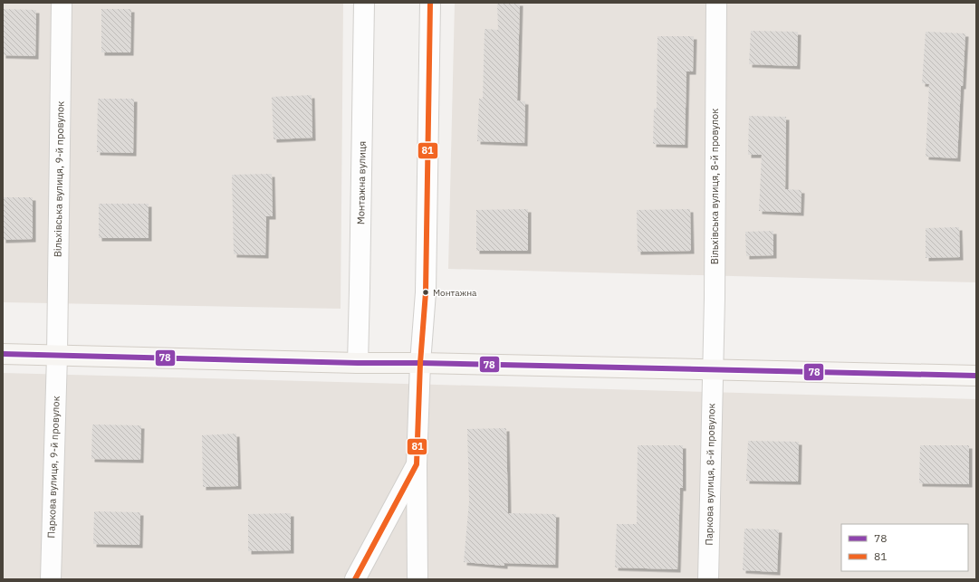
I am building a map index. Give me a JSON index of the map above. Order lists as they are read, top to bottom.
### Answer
{
  "streets": {
    "street": [
      "Вільхівська вулиця, 9-й провулок",
      "Монтажна вулиця",
      "Вільхівська вулиця, 8-й провулок",
      "Паркова вулиця, 9-й провулок",
      "Паркова вулиця, 8-й провулок"
    ]
  },
  "crossings": [
    ["Вільхівська вулиця, 9-й провулок", "Паркова вулиця, 9-й провулок"],
    ["Вільхівська вулиця, 8-й провулок", "Паркова вулиця, 8-й провулок"]
  ],
  "places": ["Монтажна"],
  "lines": ["transit line 81", "transit line 78"],
  "legend": ["78", "81"]
}
